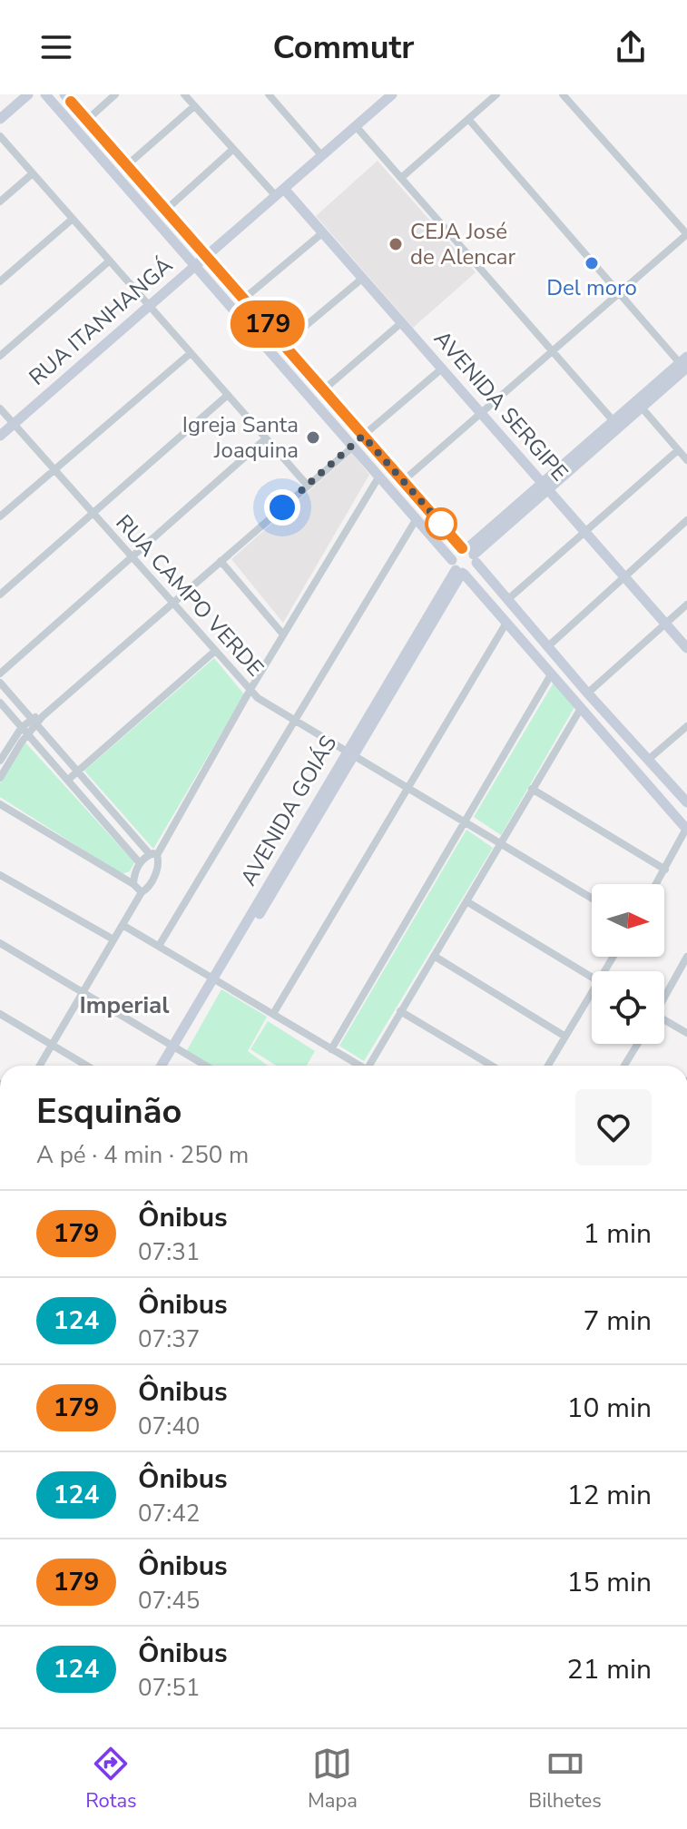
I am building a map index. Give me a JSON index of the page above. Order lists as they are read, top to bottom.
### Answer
{
  "streets": {
    "main road": ["RUA ITANHANGÁ", "AVENIDA SERGIPE", "AVENIDA GOIÁS"],
    "street": ["RUA CAMPO VERDE"]
  },
  "crossings": [
    ["RUA ITANHANGÁ", "AVENIDA SERGIPE"],
    ["RUA ITANHANGÁ", "RUA CAMPO VERDE"],
    ["RUA CAMPO VERDE", "AVENIDA GOIÁS"]
  ],
  "districts": ["Imperial"],
  "places": ["CEJA José de Alencar", "Del moro", "Igreja Santa Joaquina"],
  "lines": ["bus line 179"],
  "north": "right",
  "page": {
    "header": "Commutr",
    "on_map": "179",
    "heading": ["Esquinão", "A pé · 4 min · 250 m"],
    "list": [
      {
        "mark": "179",
        "name": "Ônibus",
        "note": "07:31",
        "value": "1 min"
      },
      {
        "mark": "124",
        "name": "Ônibus",
        "note": "07:37",
        "value": "7 min"
      },
      {
        "mark": "179",
        "name": "Ônibus",
        "note": "07:40",
        "value": "10 min"
      },
      {
        "mark": "124",
        "name": "Ônibus",
        "note": "07:42",
        "value": "12 min"
      },
      {
        "mark": "179",
        "name": "Ônibus",
        "note": "07:45",
        "value": "15 min"
      },
      {
        "mark": "124",
        "name": "Ônibus",
        "note": "07:51",
        "value": "21 min"
      }
    ],
    "tabs": ["Rotas", "Mapa", "Bilhetes"]
  }
}
